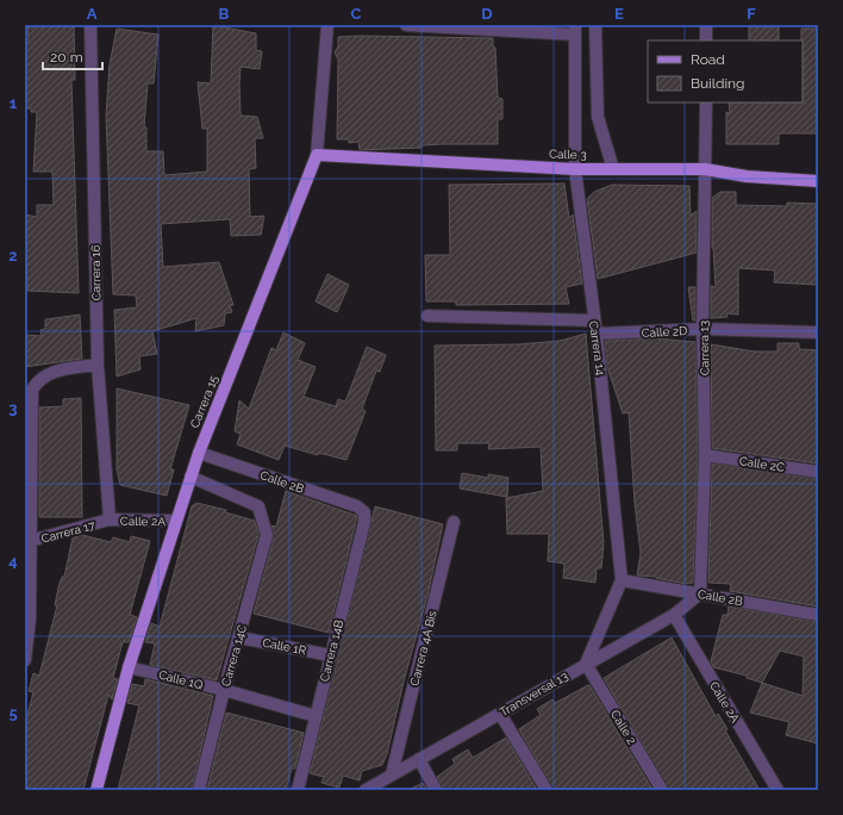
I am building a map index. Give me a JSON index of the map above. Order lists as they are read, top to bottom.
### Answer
{
  "streets": {
    "main road": ["Calle 3", "Carrera 15"],
    "street": [
      "Carrera 16",
      "Calle 2D",
      "Carrera 14",
      "Carrera 13",
      "Calle 2C",
      "Calle 2B",
      "Calle 2A",
      "Carrera 17",
      "Calle 1R",
      "Carrera 4A Bis",
      "Carrera 14B",
      "Carrera 14C",
      "Calle 1Q",
      "Transversal 13",
      "Calle 2"
    ]
  },
  "crossings": [
    ["Calle 3", "Carrera 14"],
    ["Calle 3", "Carrera 13"],
    ["Calle 3", "Carrera 15"],
    ["Carrera 16", "Calle 2A"],
    ["Carrera 16", "Carrera 17"],
    ["Calle 2D", "Carrera 14"],
    ["Calle 2D", "Carrera 13"],
    ["Carrera 14", "Calle 2B"],
    ["Carrera 14", "Transversal 13"],
    ["Carrera 14", "Calle 2"],
    ["Carrera 13", "Calle 2C"],
    ["Carrera 13", "Calle 2B"],
    ["Carrera 13", "Transversal 13"],
    ["Carrera 15", "Calle 2B"],
    ["Carrera 15", "Calle 2A"],
    ["Carrera 15", "Carrera 14C"],
    ["Carrera 15", "Calle 1Q"],
    ["Calle 2B", "Carrera 14B"],
    ["Calle 2B", "Transversal 13"],
    ["Calle 2A", "Carrera 17"],
    ["Calle 2A", "Transversal 13"],
    ["Calle 1R", "Carrera 14B"],
    ["Calle 1R", "Carrera 14C"],
    ["Carrera 4A Bis", "Transversal 13"],
    ["Carrera 14B", "Calle 1Q"],
    ["Carrera 14C", "Calle 1Q"],
    ["Transversal 13", "Calle 2"]
  ],
  "legend": ["Road", "Building"],
  "scale_bar": "20 m",
  "grid": {
    "columns": [
      "A",
      "B",
      "C",
      "D",
      "E",
      "F"
    ],
    "rows": [
      "1",
      "2",
      "3",
      "4",
      "5"
    ]
  }
}
